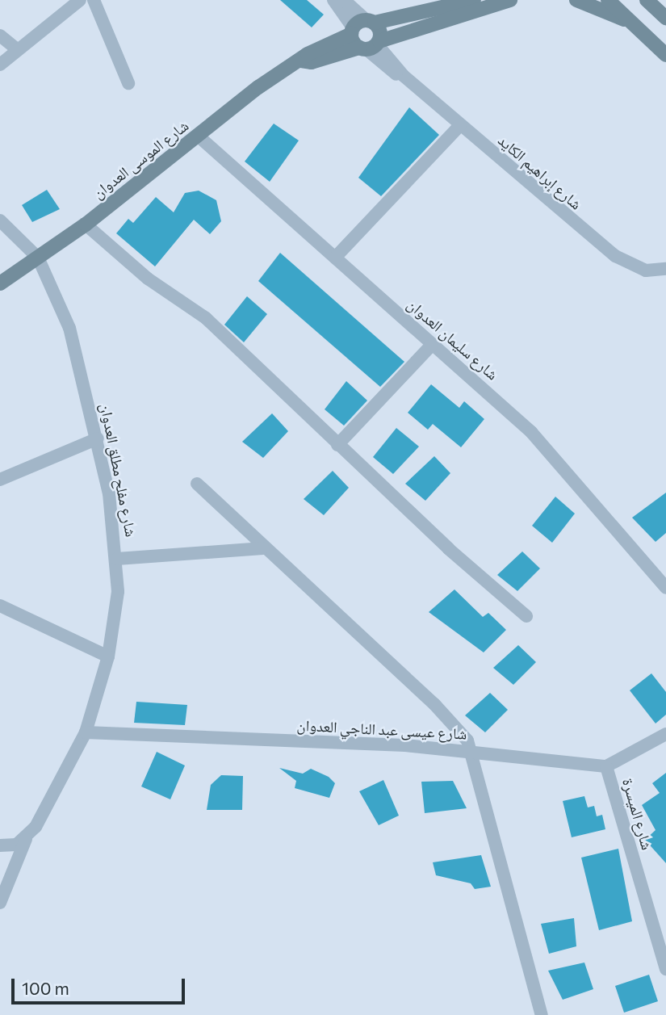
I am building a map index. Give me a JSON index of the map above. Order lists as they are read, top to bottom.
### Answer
{
  "streets": {
    "street": [
      "شارع الموسى العدوان",
      "شارع إبراهيم الكايد",
      "شارع سليمان العدوان",
      "شارع مفلح مطلق العدوان",
      "شارع عيسى عبد الناجي العدوان",
      "شارع الميسرة"
    ]
  },
  "crossings": [
    ["شارع الموسى العدوان", "شارع إبراهيم الكايد"],
    ["شارع الموسى العدوان", "شارع سليمان العدوان"],
    ["شارع الموسى العدوان", "شارع مفلح مطلق العدوان"],
    ["شارع مفلح مطلق العدوان", "شارع عيسى عبد الناجي العدوان"],
    ["شارع عيسى عبد الناجي العدوان", "شارع الميسرة"]
  ],
  "scale_bar": "100 m"
}
